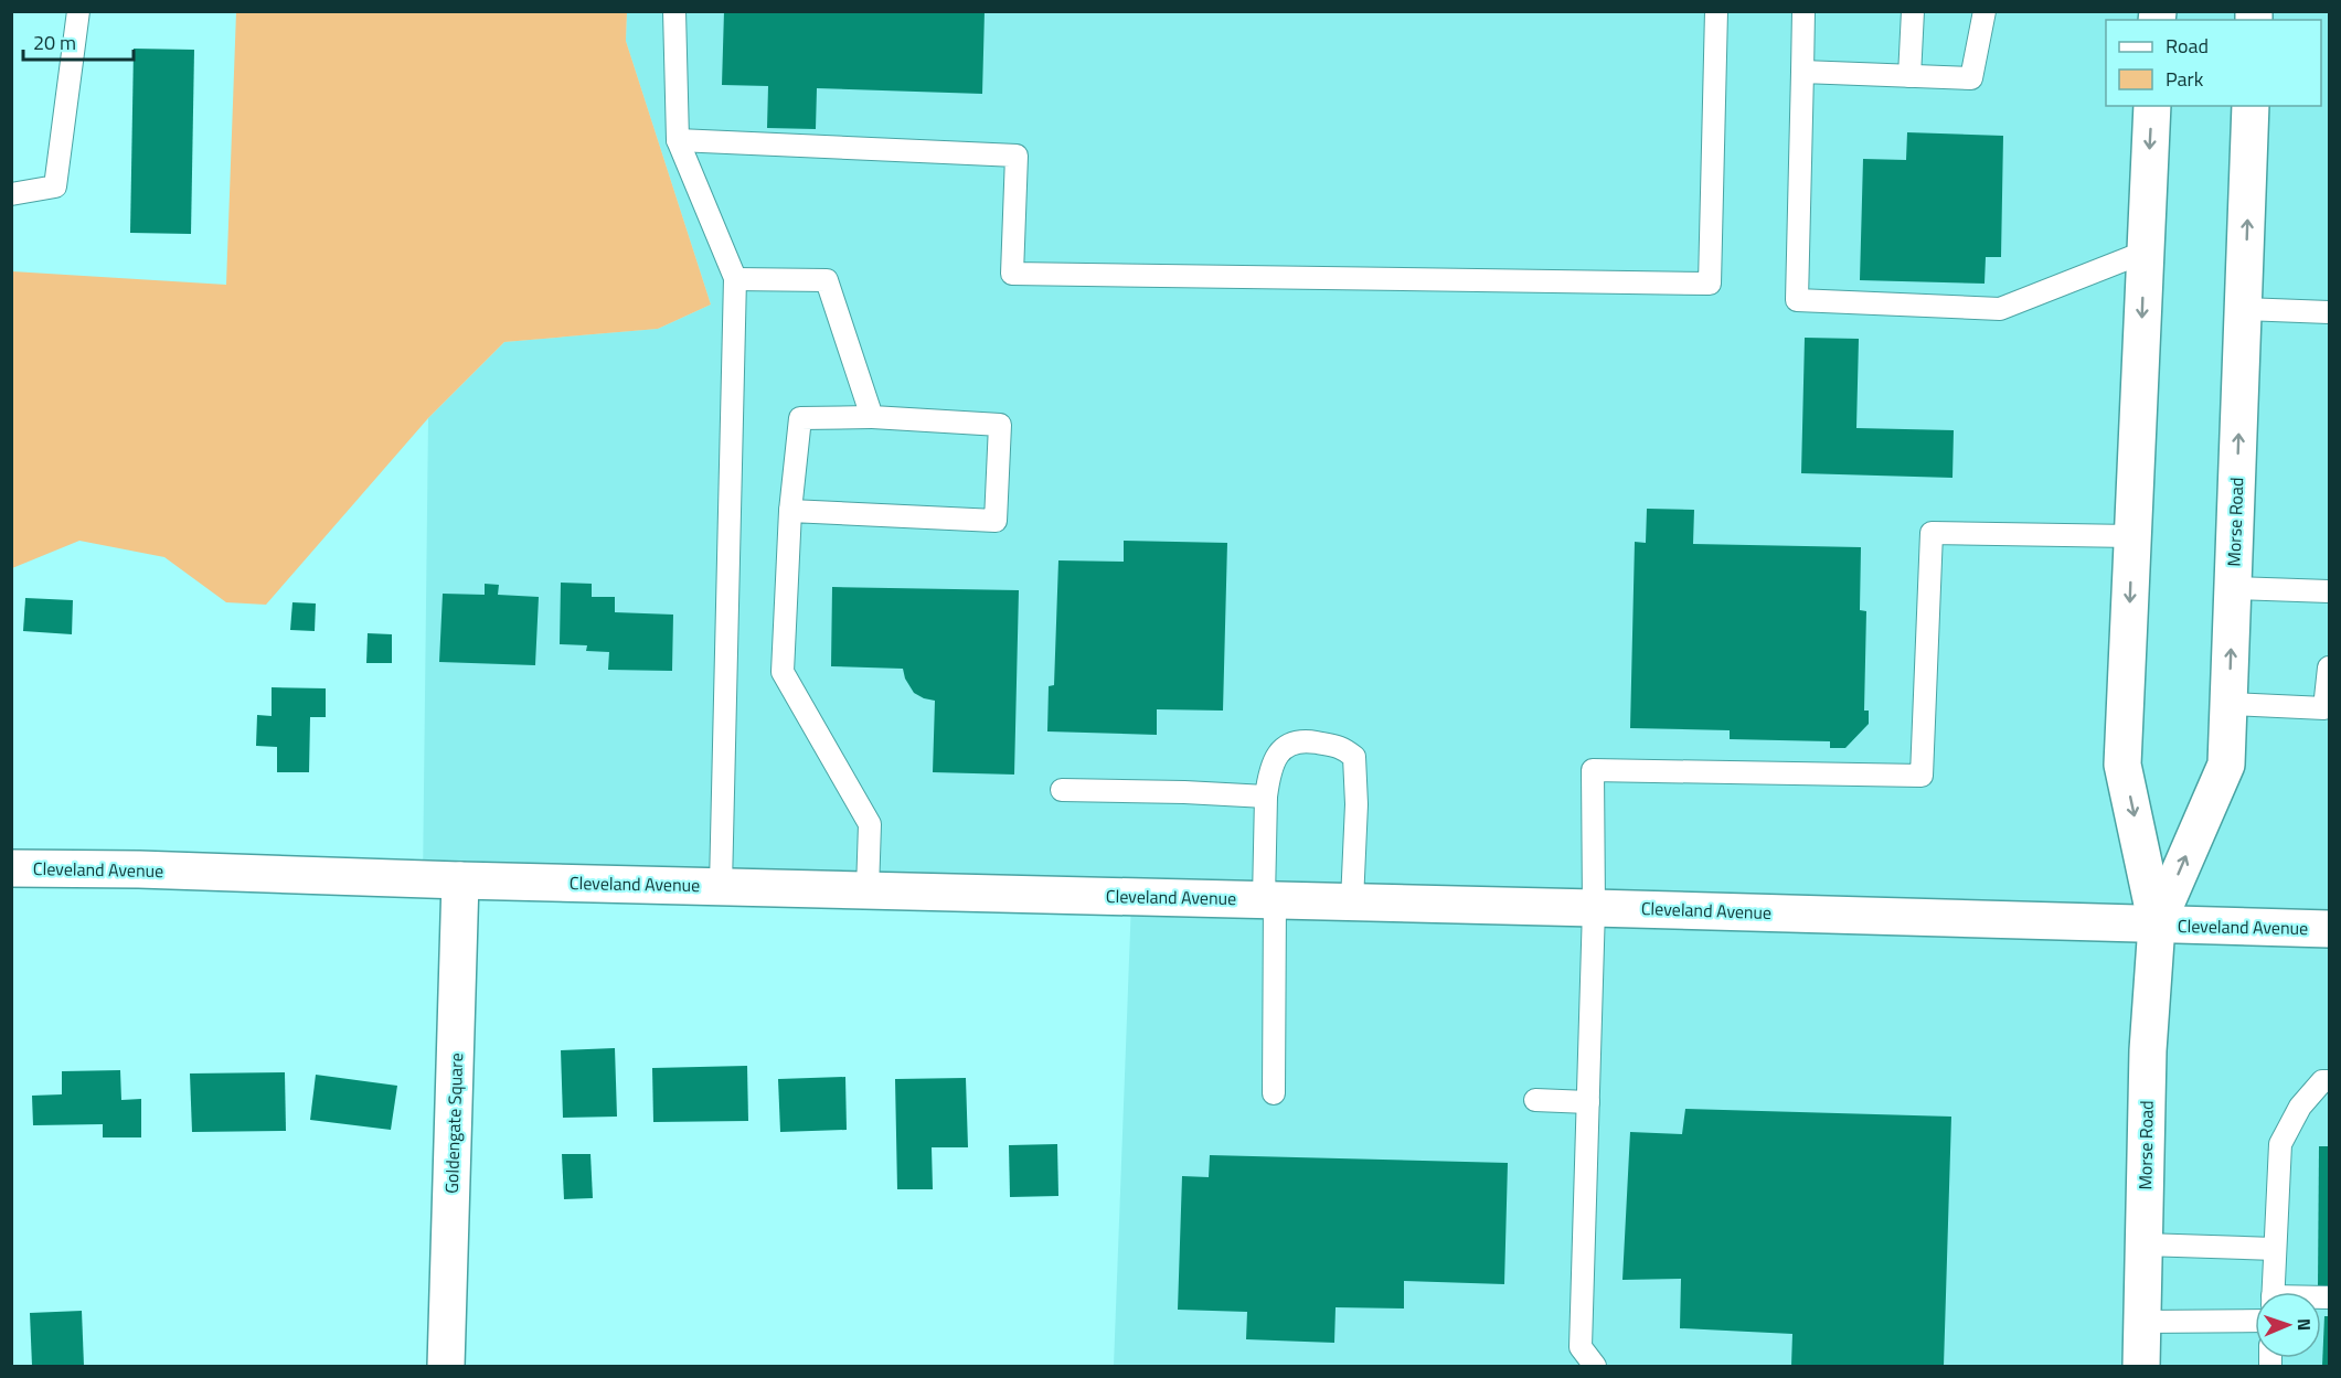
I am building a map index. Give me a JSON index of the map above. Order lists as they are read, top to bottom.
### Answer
{
  "streets": {
    "main road": ["Morse Road", "Cleveland Avenue", "Goldengate Square"]
  },
  "crossings": [
    ["Morse Road", "Cleveland Avenue"],
    ["Cleveland Avenue", "Goldengate Square"]
  ],
  "legend": ["Road", "Park"],
  "scale_bar": "20 m",
  "north": "right"
}
